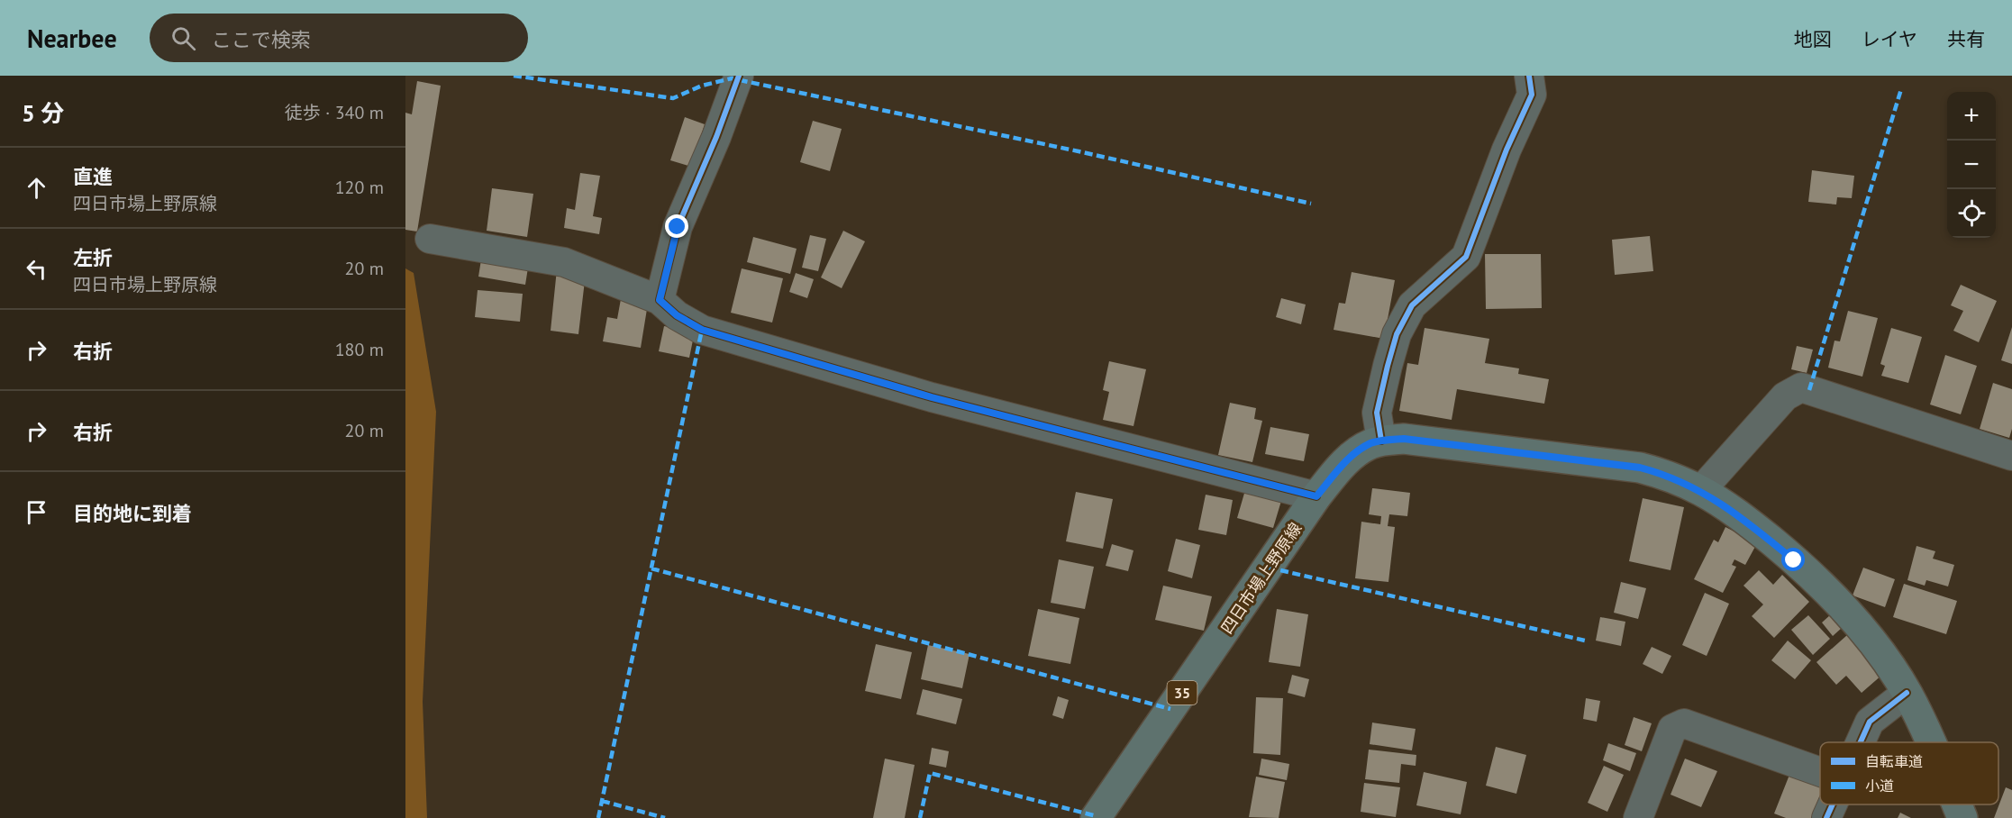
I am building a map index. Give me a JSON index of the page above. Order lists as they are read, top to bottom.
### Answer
{
  "streets": {
    "main road": ["四日市場上野原線", "35"]
  },
  "legend": ["自転車道", "小道"],
  "page": {
    "header": "Nearbee",
    "search": "ここで検索",
    "nav": ["地図", "レイヤ", "共有"],
    "heading": ["5 分", "徒歩 · 340 m"],
    "map_buttons": ["+", "−"],
    "list": [
      ["直進", "四日市場上野原線", "120 m"],
      ["左折", "四日市場上野原線", "20 m"],
      ["右折", "180 m"],
      ["右折", "20 m"],
      "目的地に到着"
    ]
  }
}
